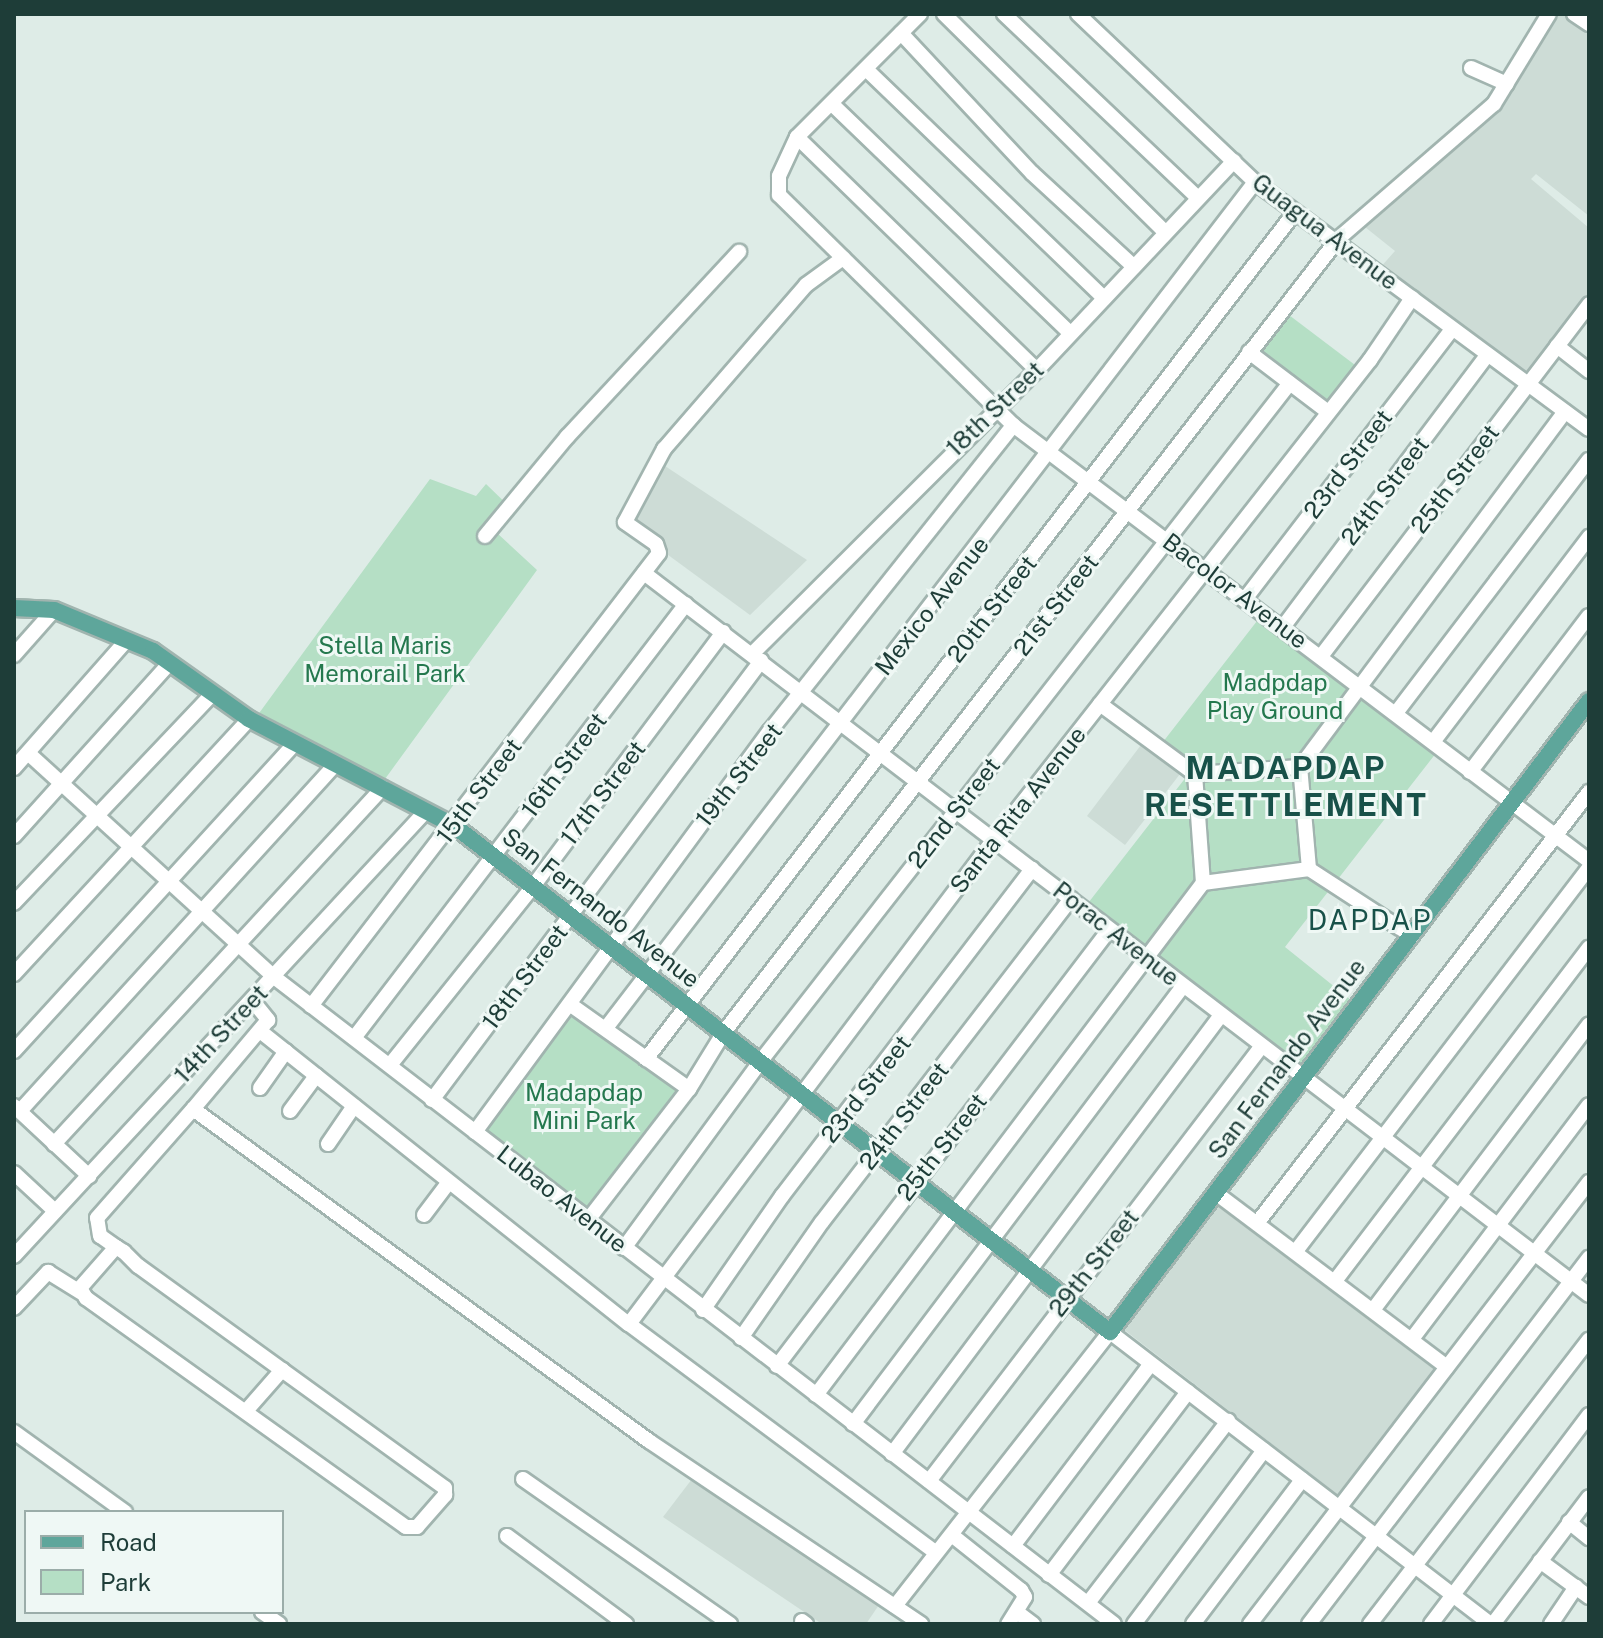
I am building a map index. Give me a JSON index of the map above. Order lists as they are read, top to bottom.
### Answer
{
  "streets": {
    "main road": ["San Fernando Avenue"],
    "street": [
      "Guagua Avenue",
      "18th Street",
      "23rd Street",
      "25th Street",
      "24th Street",
      "Bacolor Avenue",
      "21st Street",
      "Mexico Avenue",
      "20th Street",
      "16th Street",
      "19th Street",
      "15th Street",
      "17th Street",
      "Santa Rita Avenue",
      "22nd Street",
      "Porac Avenue",
      "14th Street",
      "Lubao Avenue",
      "29th Street"
    ]
  },
  "crossings": [
    ["Guagua Avenue", "18th Street"],
    ["Guagua Avenue", "23rd Street"],
    ["Guagua Avenue", "25th Street"],
    ["Guagua Avenue", "24th Street"],
    ["Guagua Avenue", "21st Street"],
    ["Guagua Avenue", "Mexico Avenue"],
    ["Guagua Avenue", "20th Street"],
    ["Guagua Avenue", "Santa Rita Avenue"],
    ["18th Street", "Bacolor Avenue"],
    ["18th Street", "San Fernando Avenue"],
    ["18th Street", "Porac Avenue"],
    ["18th Street", "Lubao Avenue"],
    ["23rd Street", "Bacolor Avenue"],
    ["23rd Street", "San Fernando Avenue"],
    ["23rd Street", "Porac Avenue"],
    ["23rd Street", "Lubao Avenue"],
    ["25th Street", "Bacolor Avenue"],
    ["25th Street", "San Fernando Avenue"],
    ["25th Street", "Porac Avenue"],
    ["25th Street", "Lubao Avenue"],
    ["24th Street", "Bacolor Avenue"],
    ["24th Street", "San Fernando Avenue"],
    ["24th Street", "Porac Avenue"],
    ["24th Street", "Lubao Avenue"],
    ["Bacolor Avenue", "21st Street"],
    ["Bacolor Avenue", "Mexico Avenue"],
    ["Bacolor Avenue", "20th Street"],
    ["Bacolor Avenue", "19th Street"],
    ["Bacolor Avenue", "Santa Rita Avenue"],
    ["Bacolor Avenue", "22nd Street"],
    ["Bacolor Avenue", "San Fernando Avenue"],
    ["21st Street", "San Fernando Avenue"],
    ["21st Street", "Porac Avenue"],
    ["21st Street", "Lubao Avenue"],
    ["Mexico Avenue", "San Fernando Avenue"],
    ["Mexico Avenue", "Porac Avenue"],
    ["20th Street", "San Fernando Avenue"],
    ["20th Street", "Porac Avenue"],
    ["16th Street", "San Fernando Avenue"],
    ["16th Street", "Porac Avenue"],
    ["16th Street", "Lubao Avenue"],
    ["19th Street", "San Fernando Avenue"],
    ["19th Street", "Porac Avenue"],
    ["19th Street", "Lubao Avenue"],
    ["15th Street", "San Fernando Avenue"],
    ["15th Street", "Porac Avenue"],
    ["15th Street", "Lubao Avenue"],
    ["17th Street", "San Fernando Avenue"],
    ["17th Street", "Porac Avenue"],
    ["17th Street", "Lubao Avenue"],
    ["Santa Rita Avenue", "San Fernando Avenue"],
    ["Santa Rita Avenue", "Porac Avenue"],
    ["Santa Rita Avenue", "Lubao Avenue"],
    ["22nd Street", "San Fernando Avenue"],
    ["22nd Street", "Porac Avenue"],
    ["22nd Street", "Lubao Avenue"],
    ["San Fernando Avenue", "Porac Avenue"],
    ["San Fernando Avenue", "14th Street"],
    ["San Fernando Avenue", "Lubao Avenue"],
    ["San Fernando Avenue", "29th Street"],
    ["Porac Avenue", "29th Street"],
    ["14th Street", "Lubao Avenue"],
    ["Lubao Avenue", "29th Street"]
  ],
  "districts": ["MADAPDAP RESETTLEMENT", "DAPDAP"],
  "parks": ["Stella Maris Memorail Park", "Madpdap Play Ground", "Madapdap Mini Park"],
  "legend": ["Road", "Park"]
}
